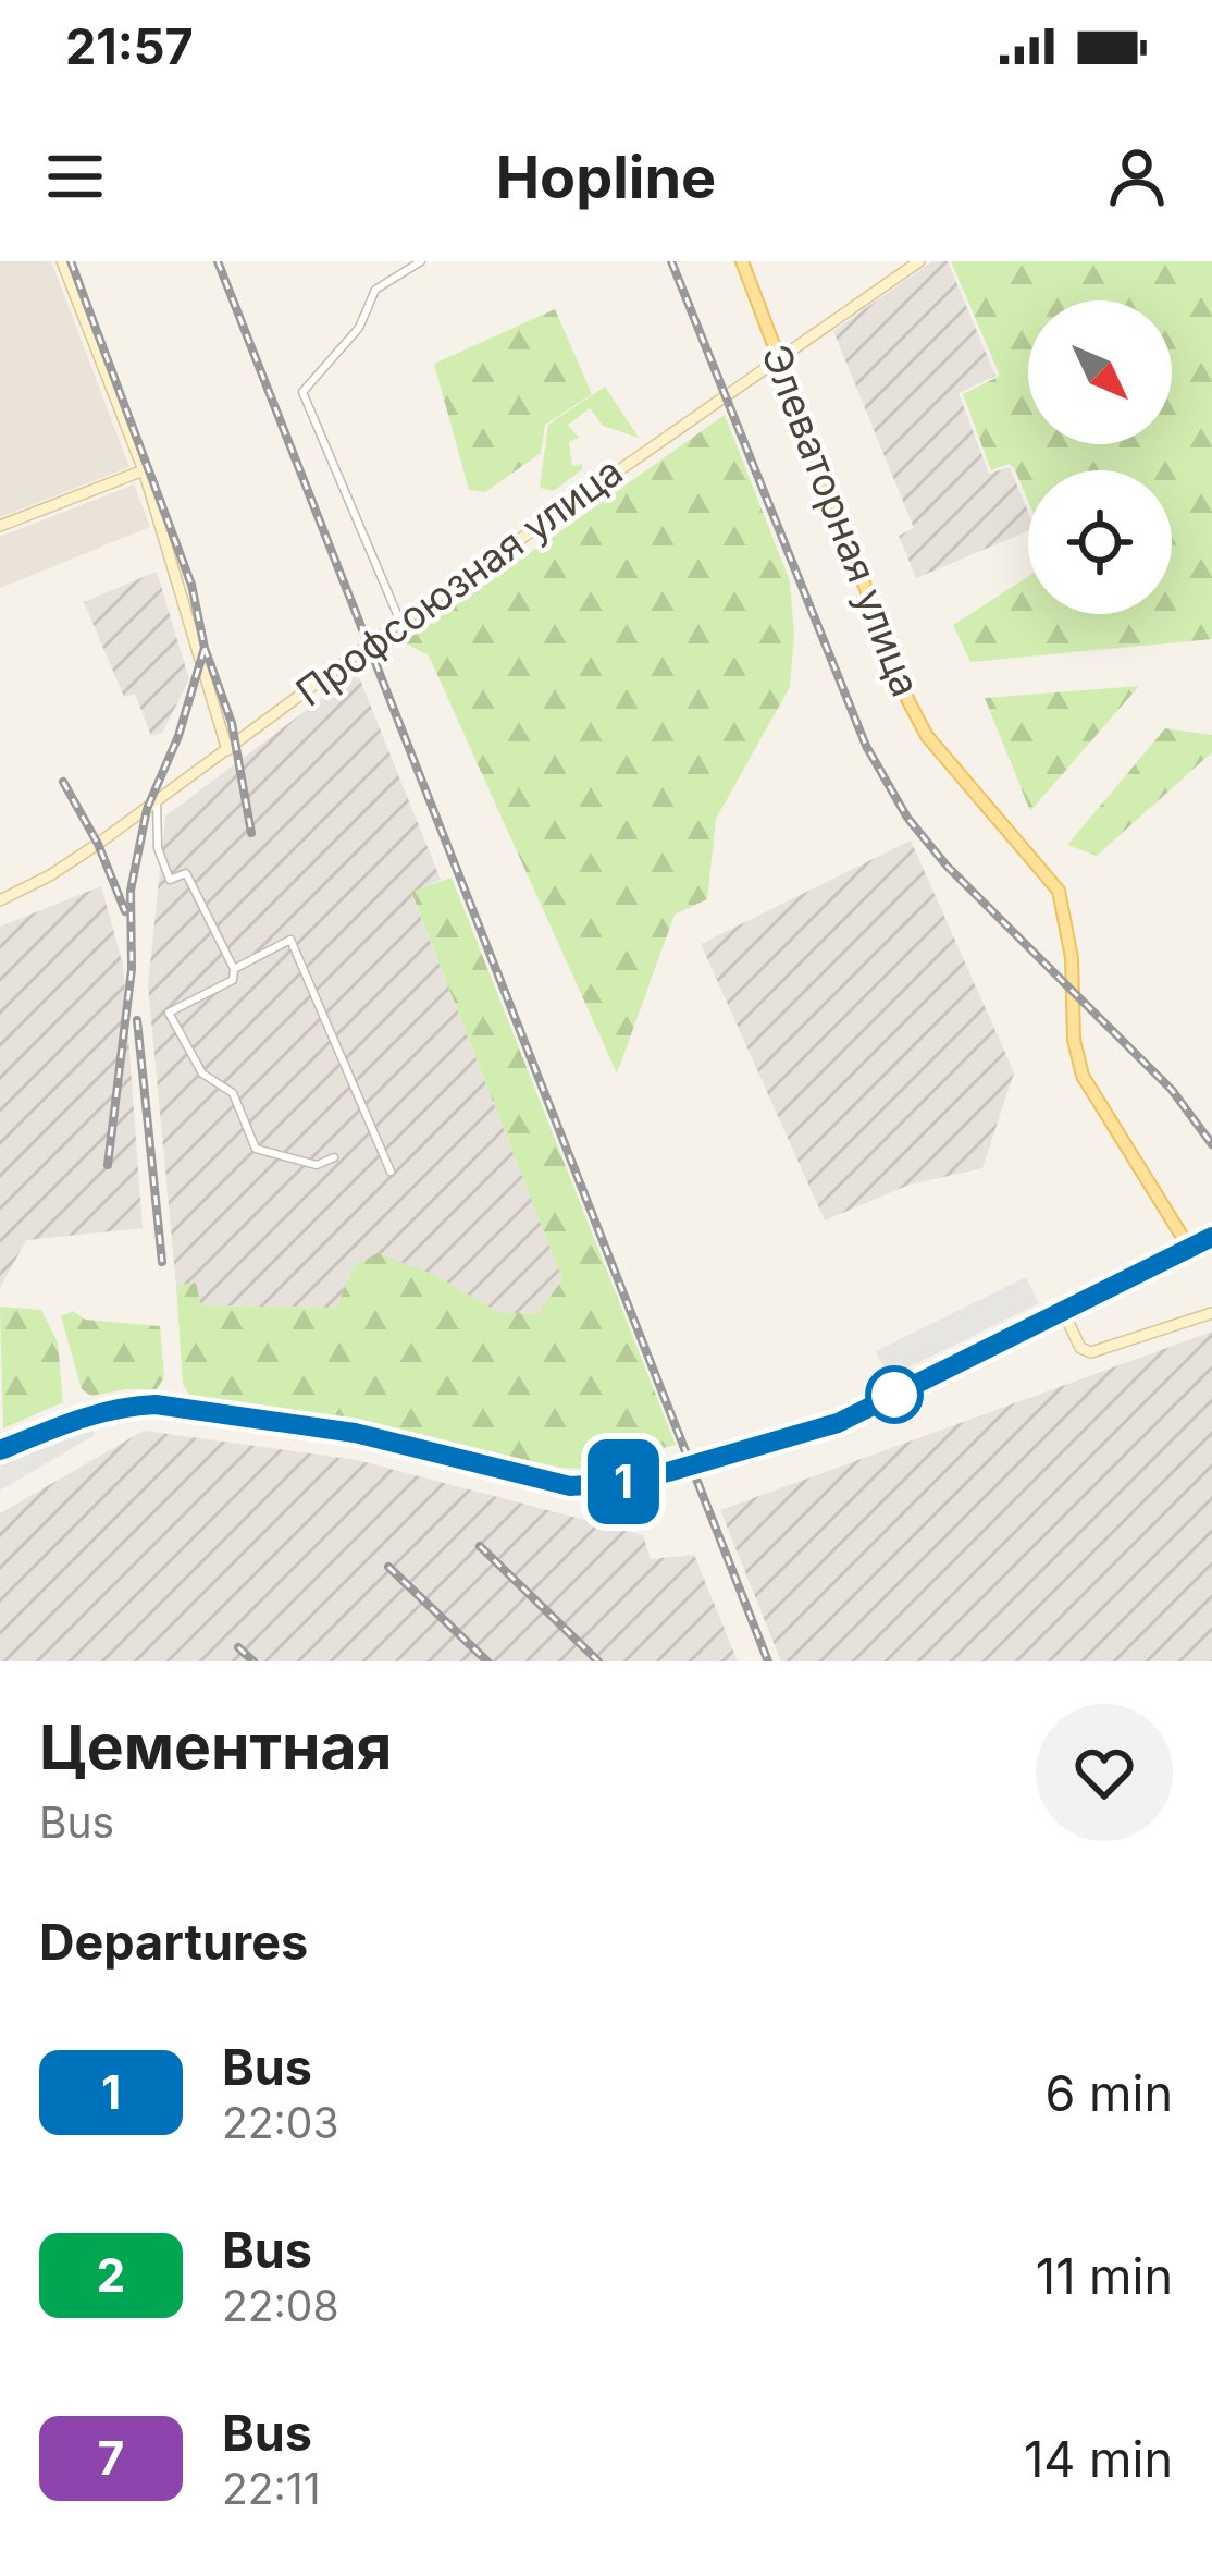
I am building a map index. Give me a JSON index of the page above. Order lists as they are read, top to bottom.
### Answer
{
  "streets": {
    "main road": ["Элеваторная улица", "Профсоюзная улица"]
  },
  "crossings": [
    ["Элеваторная улица", "Профсоюзная улица"]
  ],
  "lines": ["bus line 1"],
  "north": "bottom right",
  "page": {
    "status": "21:57",
    "header": "Hopline",
    "on_map": "1",
    "heading": [
      ["Цементная", "Bus"],
      "Departures"
    ],
    "list": [
      {
        "mark": "1",
        "name": "Bus",
        "note": "22:03",
        "value": "6 min"
      },
      {
        "mark": "2",
        "name": "Bus",
        "note": "22:08",
        "value": "11 min"
      },
      {
        "mark": "7",
        "name": "Bus",
        "note": "22:11",
        "value": "14 min"
      }
    ]
  }
}
